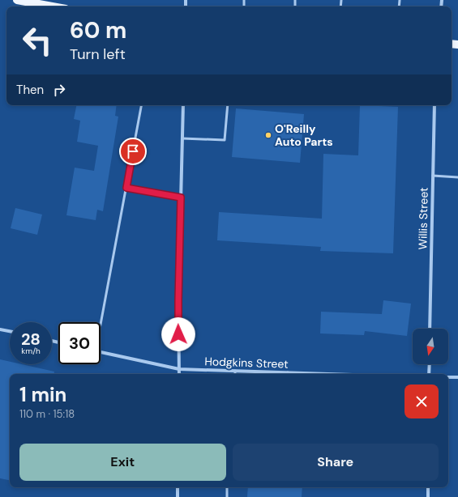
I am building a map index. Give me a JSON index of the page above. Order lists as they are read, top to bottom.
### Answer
{
  "streets": {
    "street": ["Willis Street", "Hodgkins Street"]
  },
  "places": ["O'Reilly Auto Parts"],
  "north": "bottom",
  "page": {
    "turn": ["60 m", "Turn left"],
    "then": "Then",
    "speed": "28 km/h",
    "limit": "30",
    "heading": ["1 min", "110 m · 15:18"],
    "buttons": ["Exit", "Share"]
  }
}
